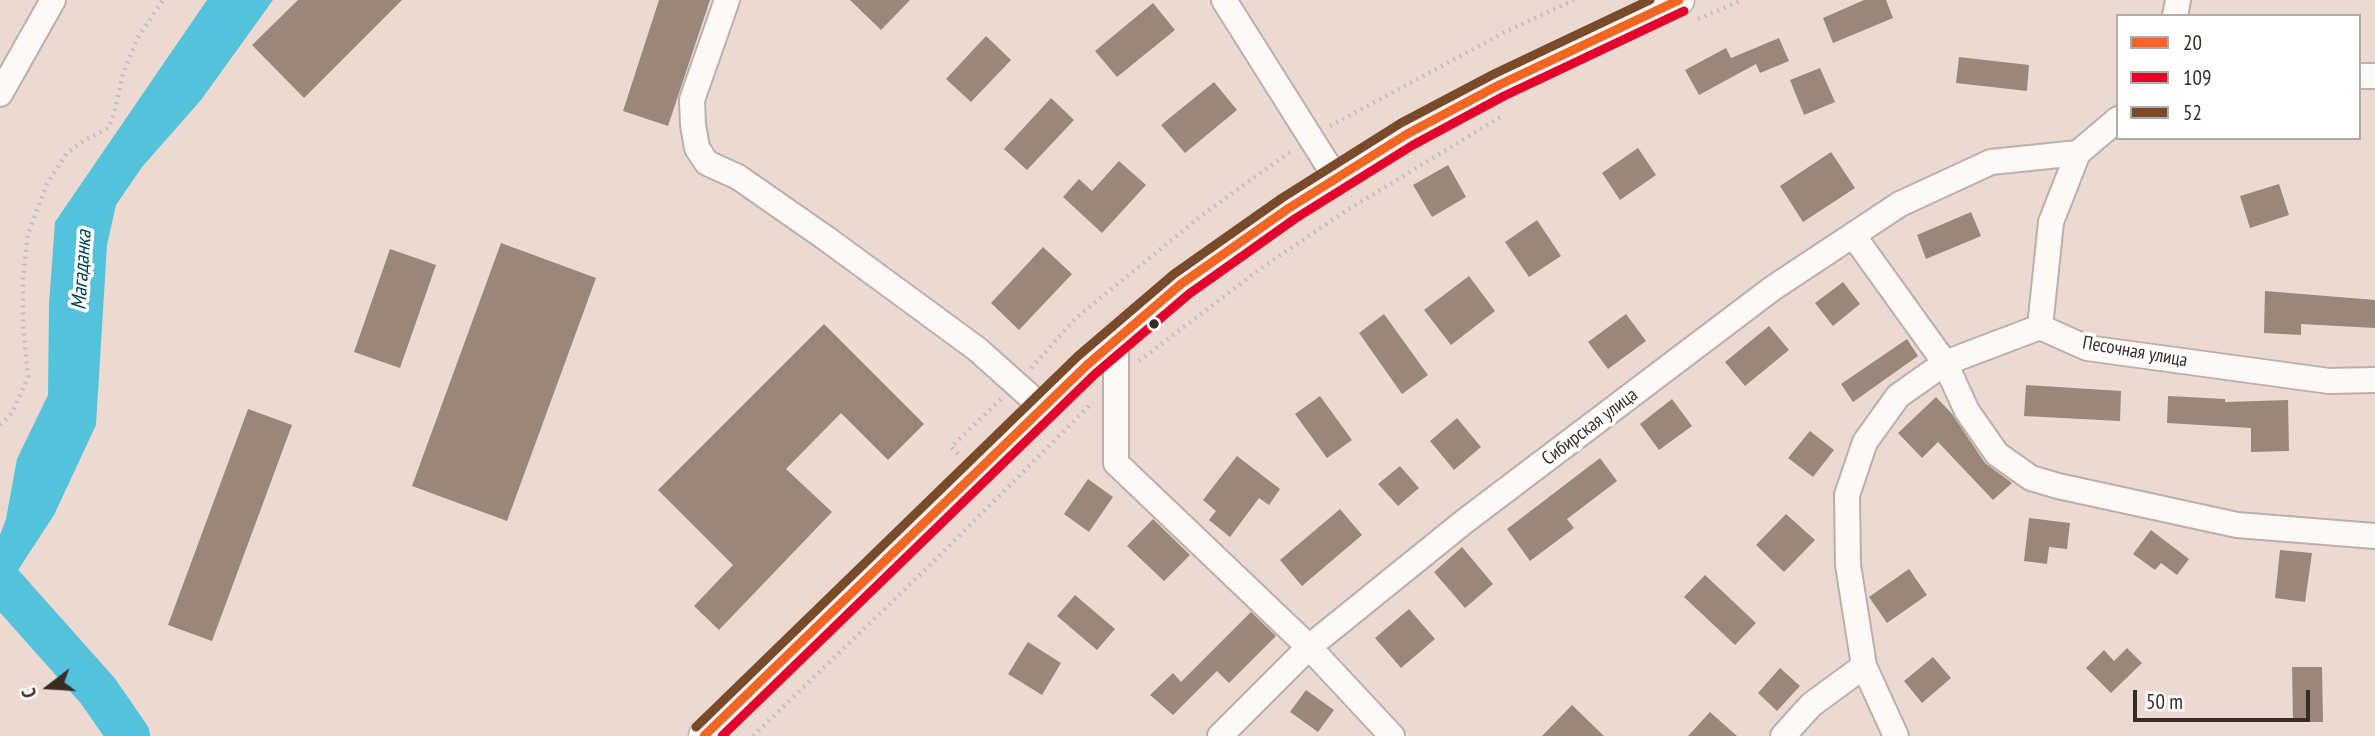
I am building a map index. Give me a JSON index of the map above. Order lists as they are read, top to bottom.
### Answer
{
  "streets": {
    "street": ["Песочная улица", "Сибирская улица"]
  },
  "water": ["Магаданка"],
  "lines": ["transit line 20", "transit line 52", "transit line 109"],
  "legend": ["20", "109", "52"],
  "scale_bar": "50 m",
  "north": "left"
}
